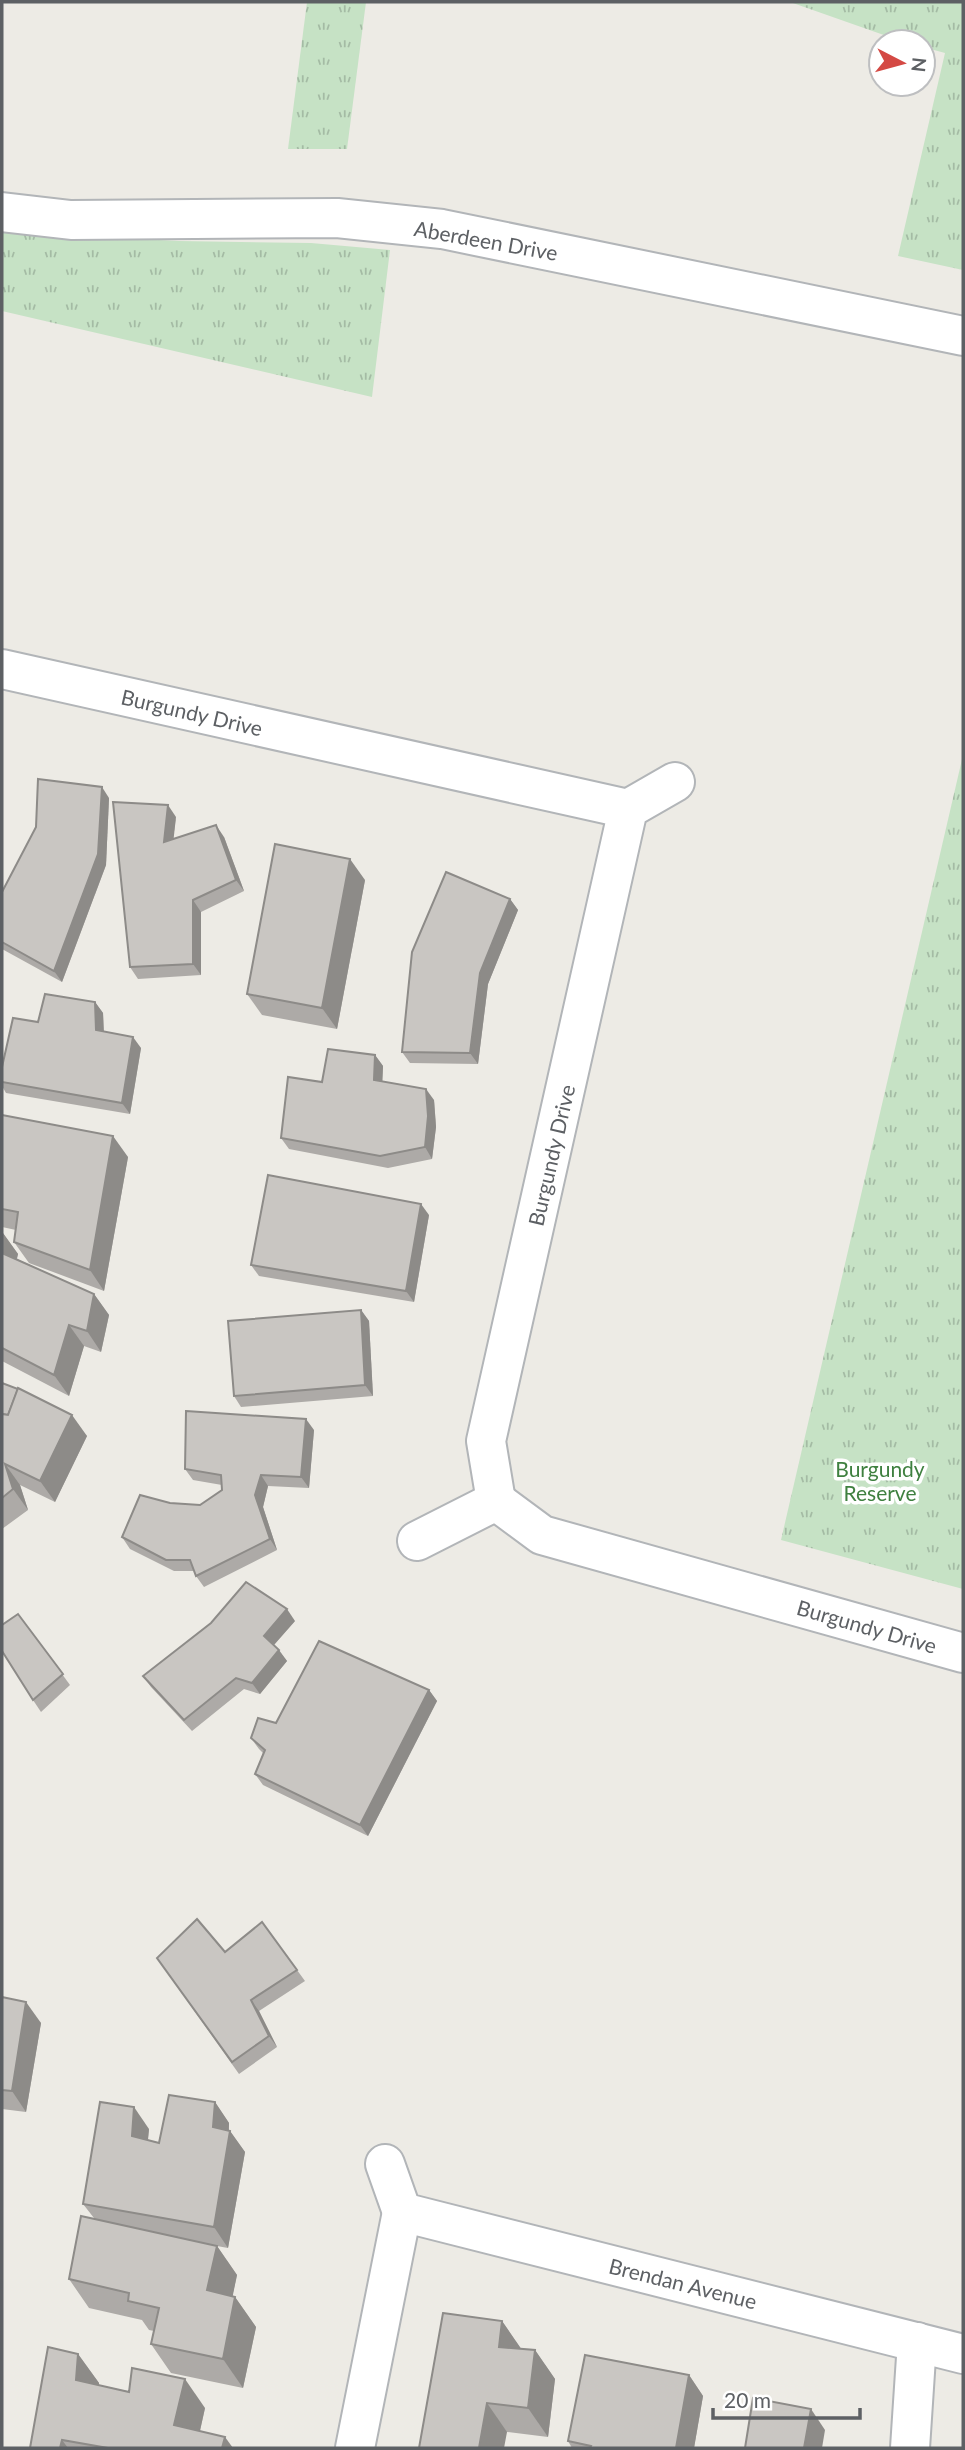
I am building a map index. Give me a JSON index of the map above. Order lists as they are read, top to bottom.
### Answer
{
  "streets": {
    "street": ["Aberdeen Drive", "Burgundy Drive", "Brendan Avenue"]
  },
  "parks": ["Burgundy Reserve"],
  "scale_bar": "20 m",
  "north": "right"
}
